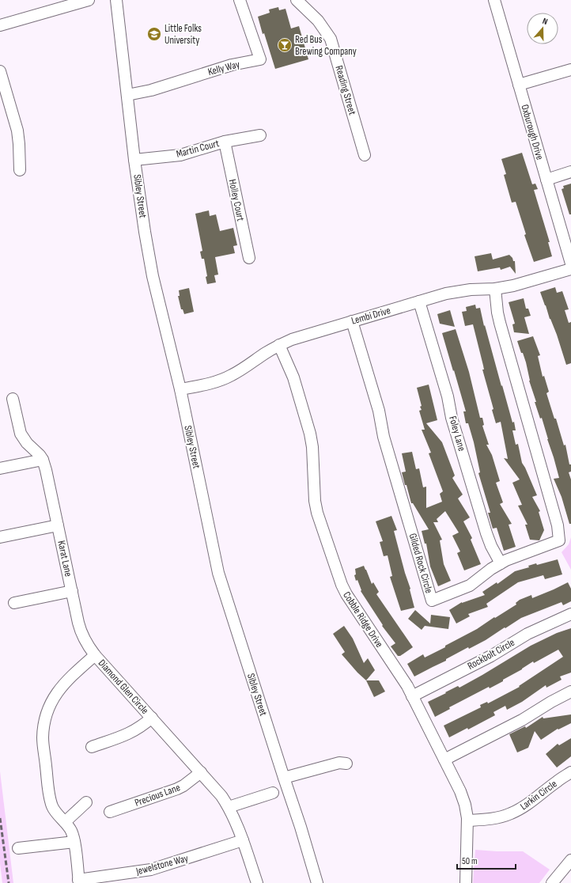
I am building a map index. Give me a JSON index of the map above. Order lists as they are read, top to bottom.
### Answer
{
  "streets": {
    "street": [
      "Kelly Way",
      "Reading Street",
      "Oxburough Drive",
      "Martin Court",
      "Sibley Street",
      "Holley Court",
      "Lembi Drive",
      "Foley Lane",
      "Karat Lane",
      "Gilded Rock Circle",
      "Cobble Ridge Drive",
      "Rockbolt Circle",
      "Diamond Glen Circle",
      "Precious Lane",
      "Larkin Circle",
      "Jewelstone Way"
    ]
  },
  "crossings": [
    ["Kelly Way", "Sibley Street"],
    ["Martin Court", "Sibley Street"],
    ["Martin Court", "Holley Court"],
    ["Sibley Street", "Lembi Drive"],
    ["Lembi Drive", "Foley Lane"],
    ["Lembi Drive", "Gilded Rock Circle"],
    ["Lembi Drive", "Cobble Ridge Drive"],
    ["Foley Lane", "Gilded Rock Circle"],
    ["Karat Lane", "Diamond Glen Circle"],
    ["Cobble Ridge Drive", "Rockbolt Circle"],
    ["Cobble Ridge Drive", "Larkin Circle"],
    ["Diamond Glen Circle", "Precious Lane"],
    ["Diamond Glen Circle", "Jewelstone Way"]
  ],
  "places": {
    "school or university": ["Little Folks University"],
    "bar": ["Red Bus Brewing Company"]
  },
  "scale_bar": "50 m",
  "north": "top"
}
